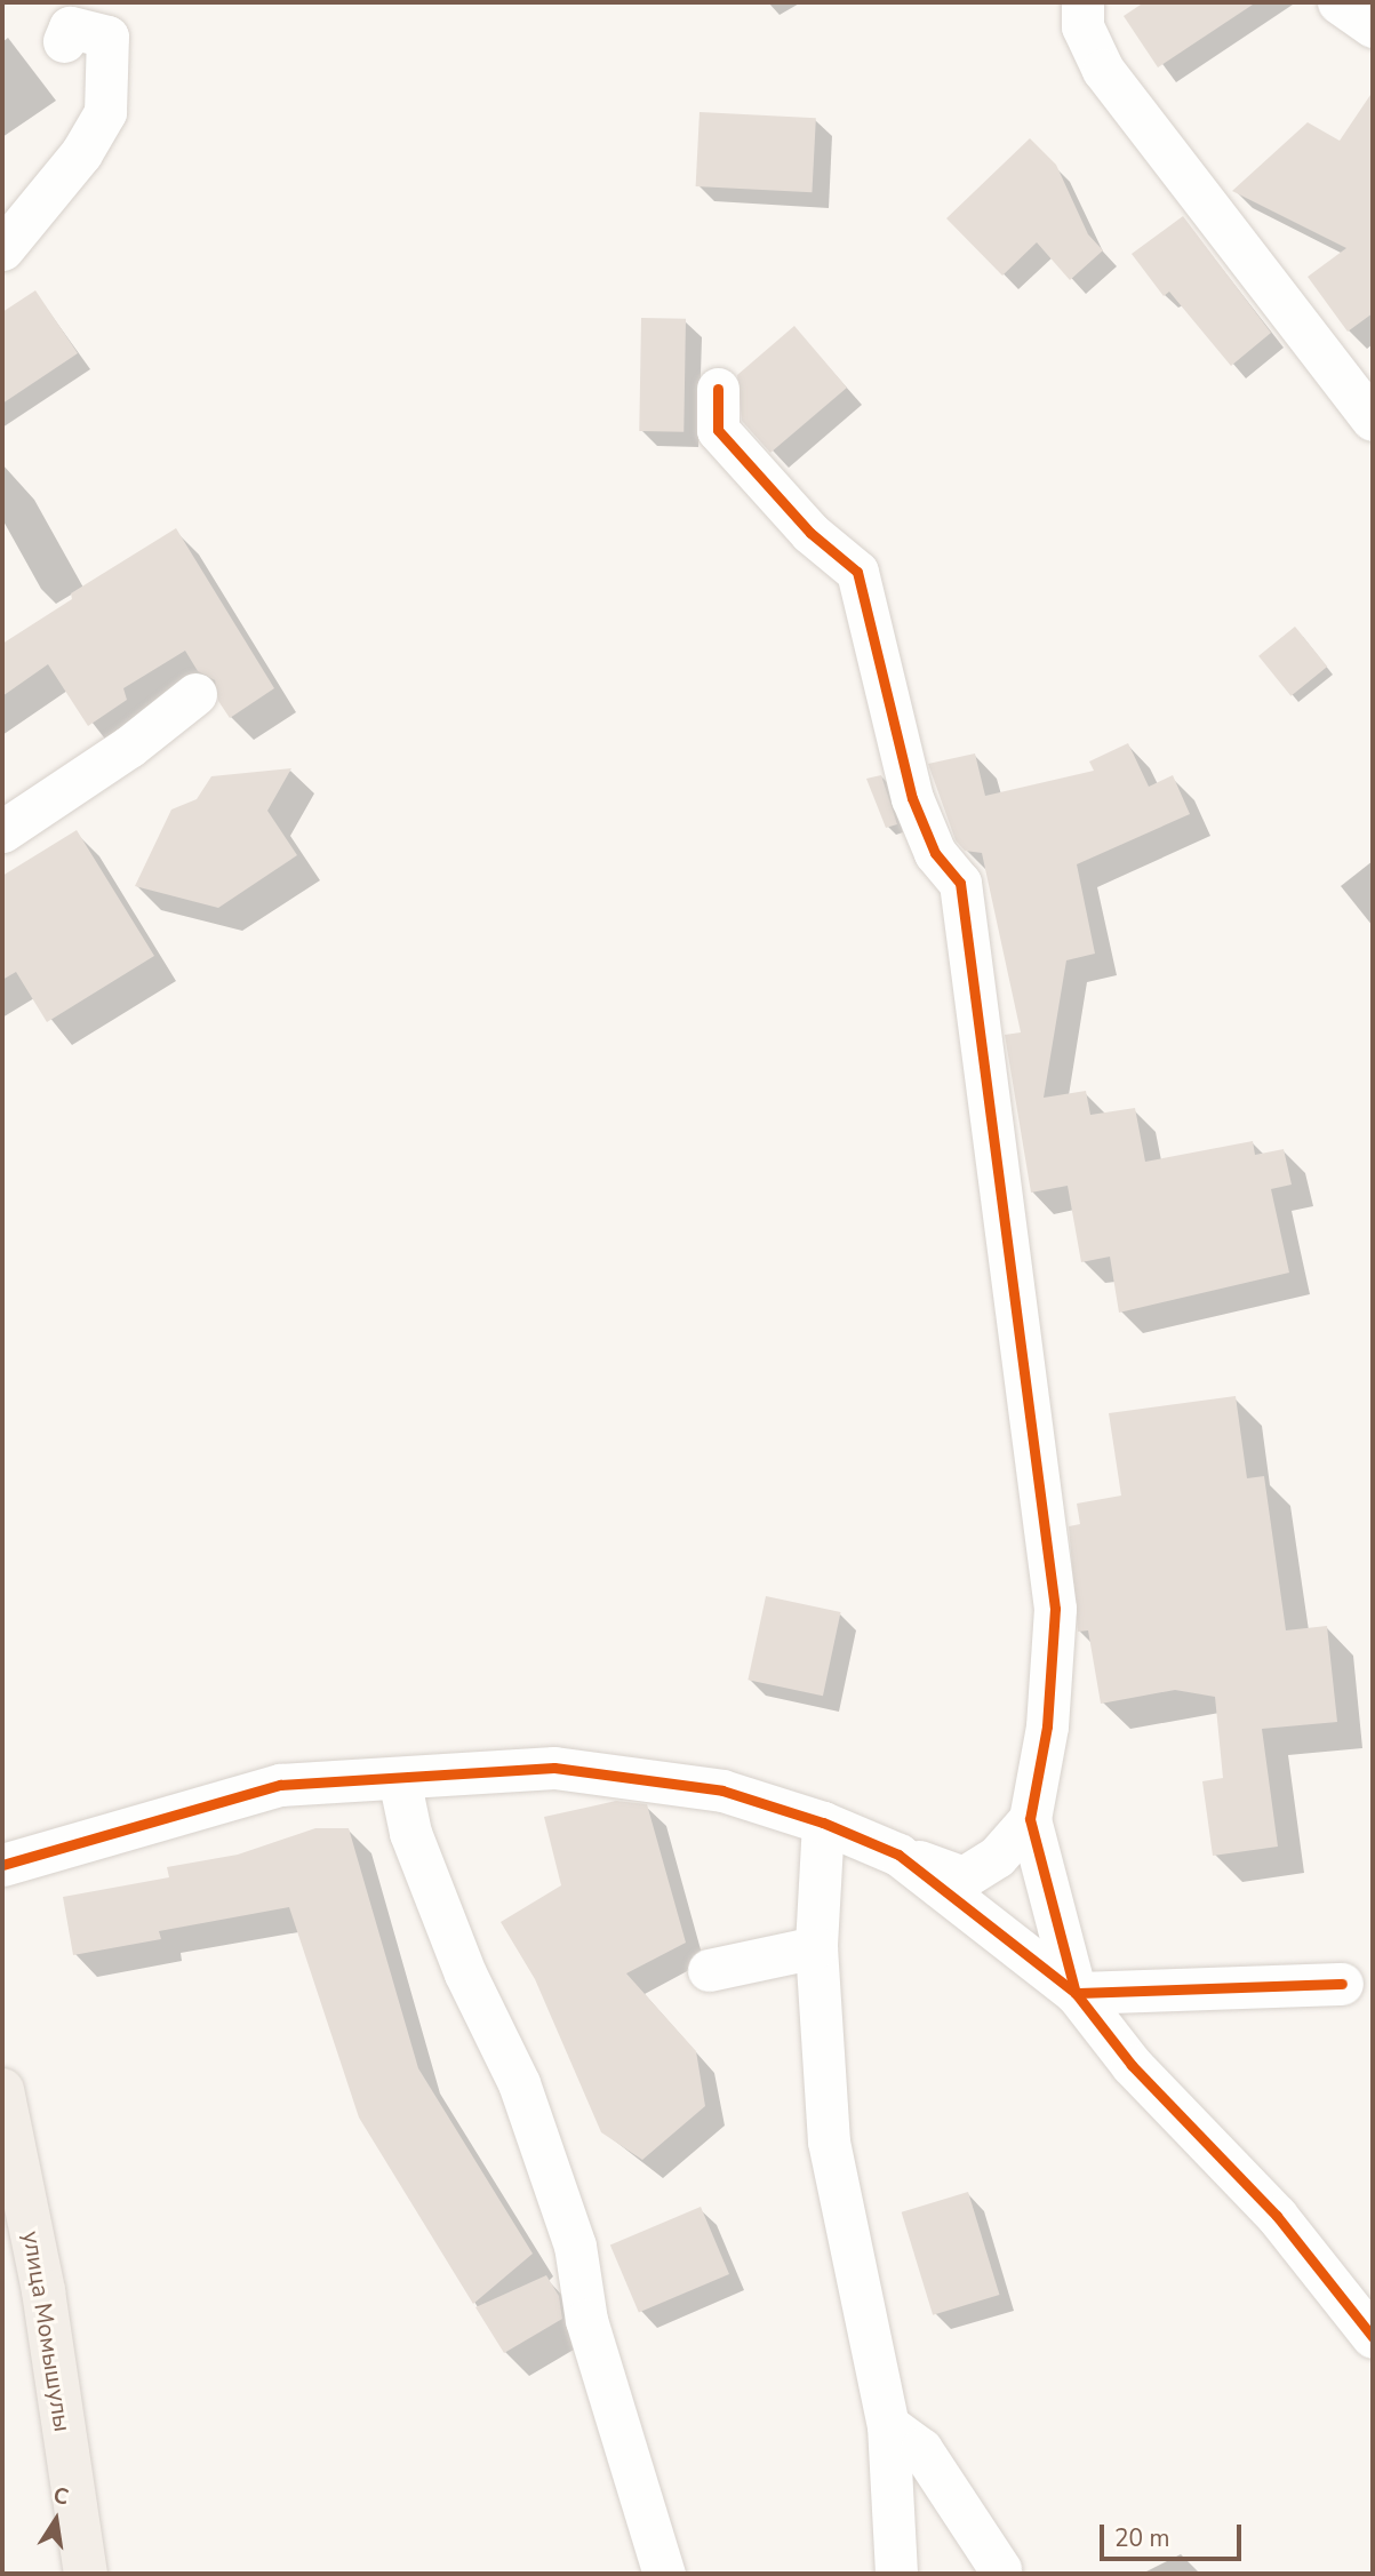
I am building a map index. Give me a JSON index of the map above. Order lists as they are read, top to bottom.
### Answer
{
  "streets": {
    "main road": ["улица Момышулы"]
  },
  "scale_bar": "20 m",
  "north": "top"
}
